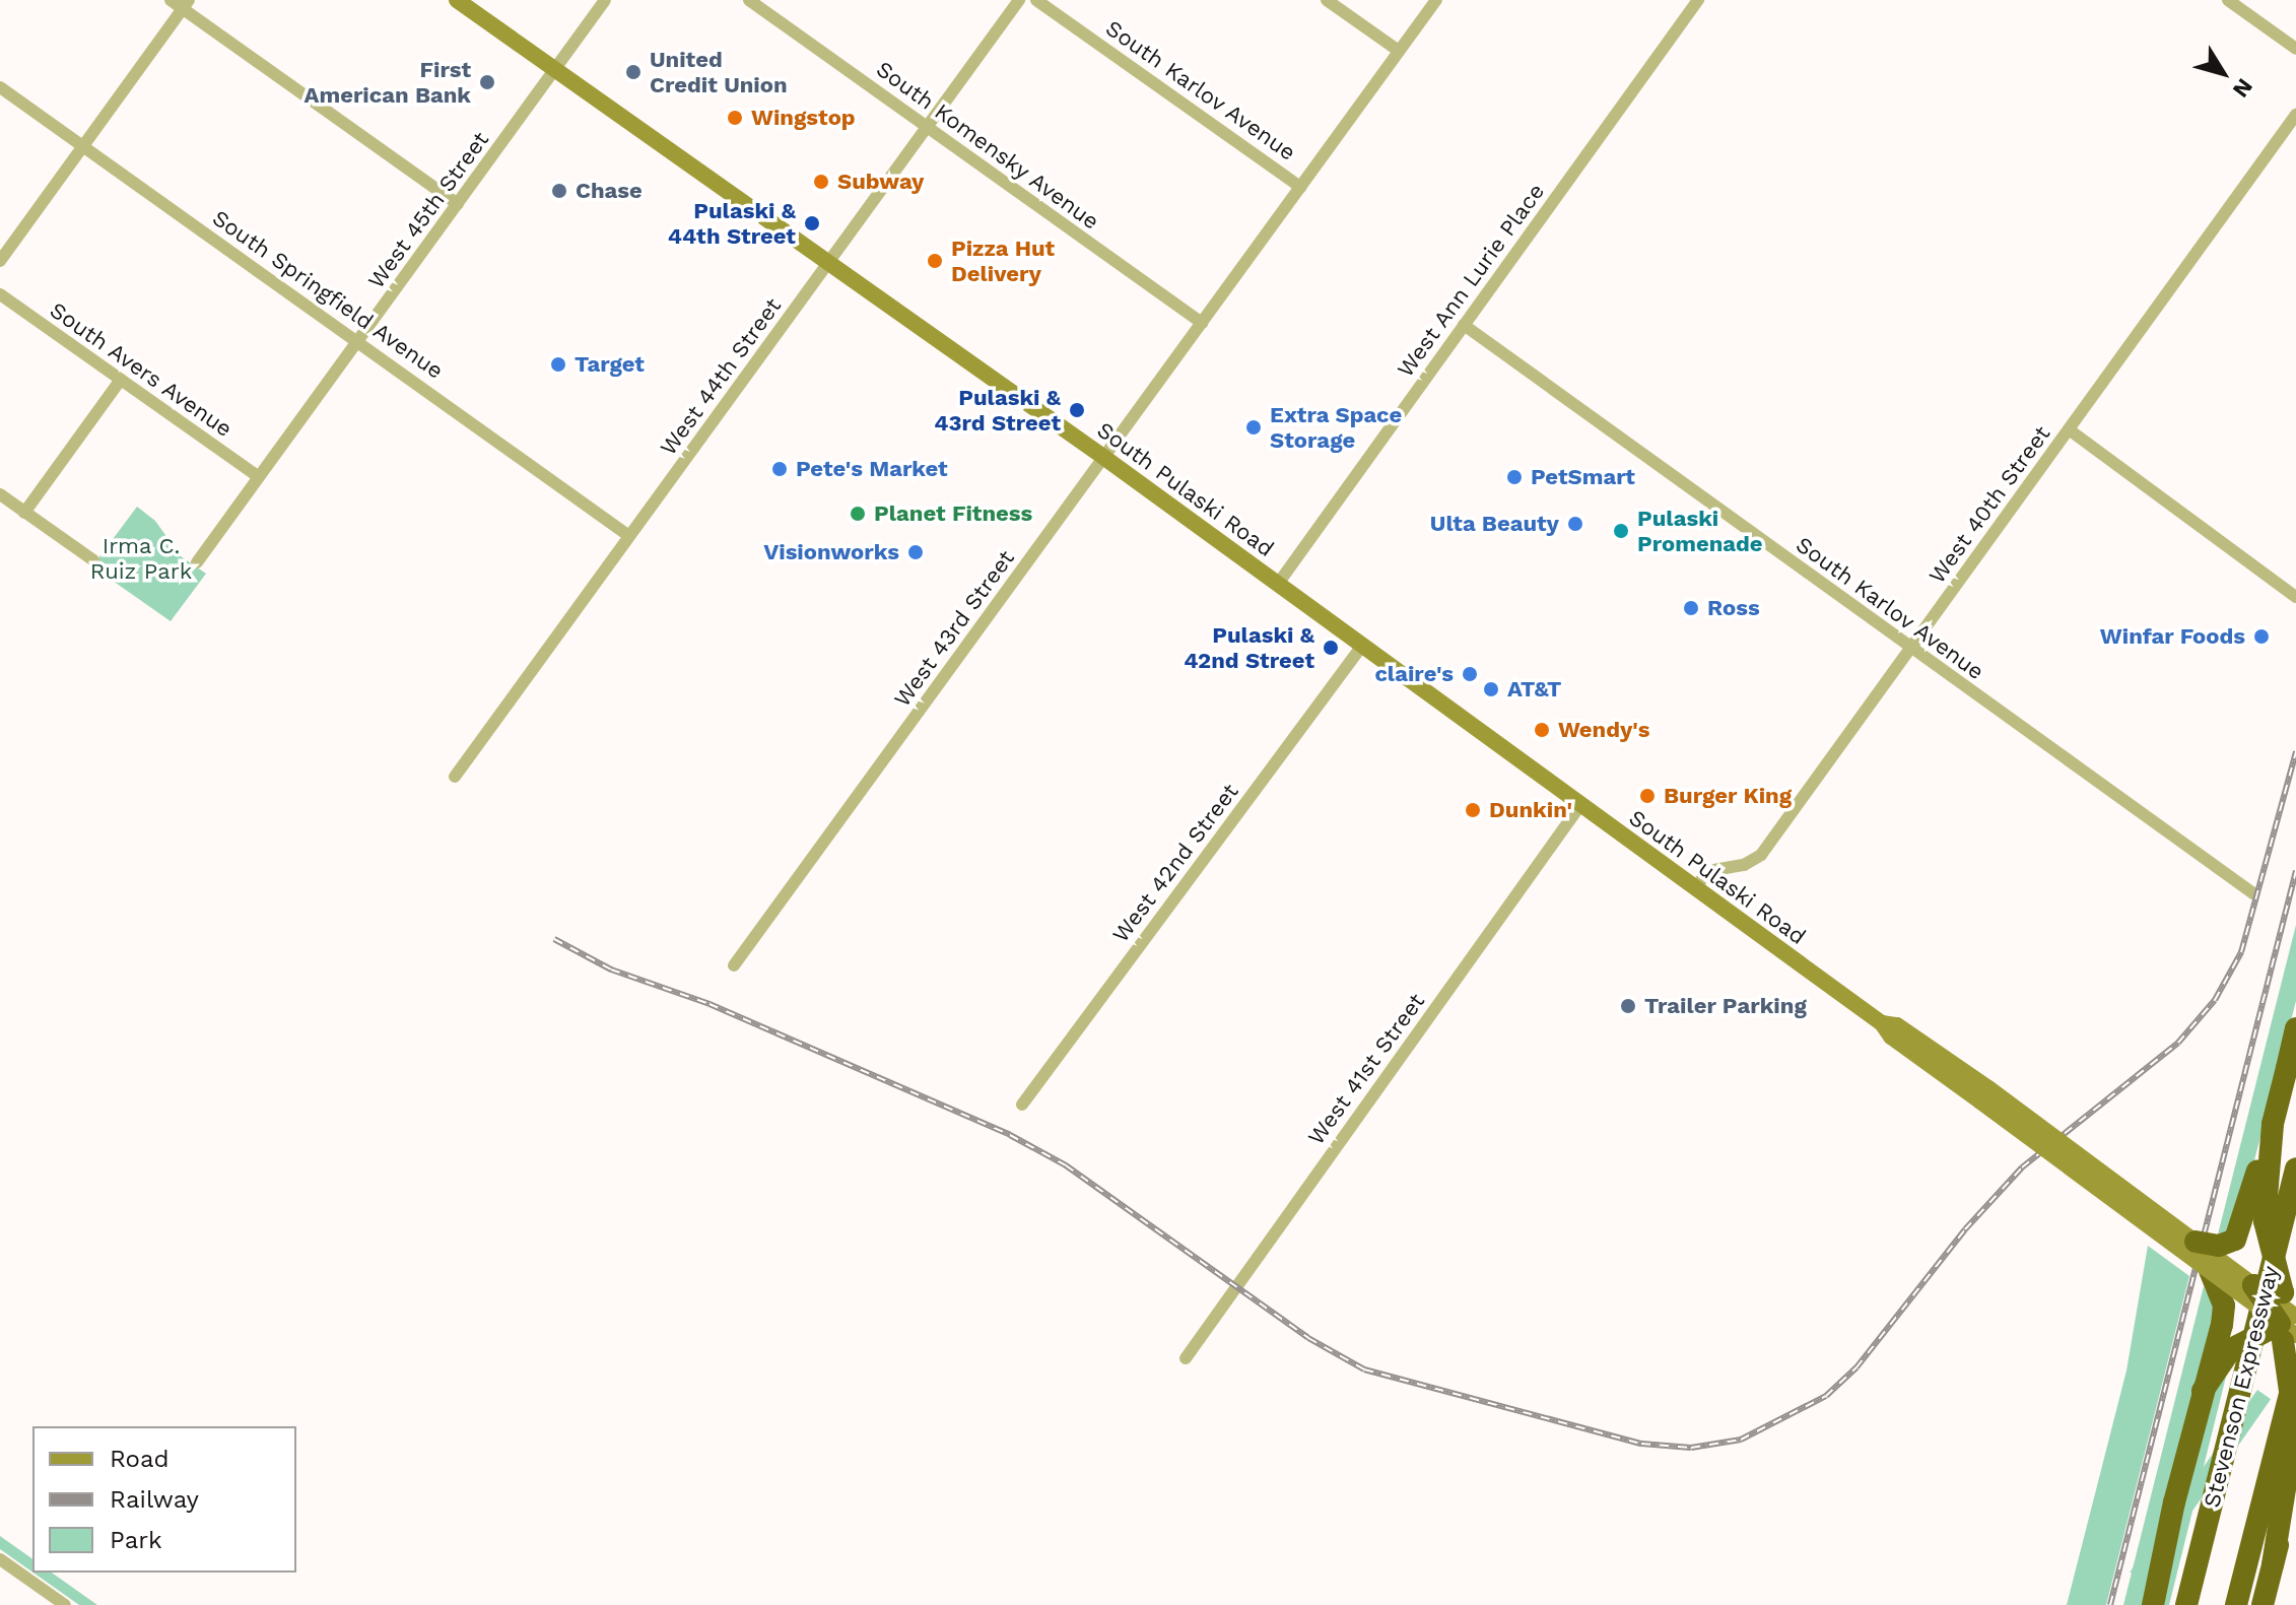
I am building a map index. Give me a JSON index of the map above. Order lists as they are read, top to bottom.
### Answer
{
  "streets": {
    "highway": ["Stevenson Expressway"],
    "main road": ["South Pulaski Road"],
    "street": [
      "South Karlov Avenue",
      "South Komensky Avenue",
      "West 45th Street",
      "West Ann Lurie Place",
      "South Springfield Avenue",
      "South Avers Avenue",
      "West 44th Street",
      "West 40th Street",
      "West 43rd Street",
      "West 42nd Street",
      "West 41st Street"
    ]
  },
  "crossings": [
    ["South Karlov Avenue", "West Ann Lurie Place"],
    ["South Karlov Avenue", "West 40th Street"],
    ["South Karlov Avenue", "West 43rd Street"],
    ["South Komensky Avenue", "West 44th Street"],
    ["South Komensky Avenue", "West 43rd Street"],
    ["West 45th Street", "South Springfield Avenue"],
    ["West 45th Street", "South Avers Avenue"],
    ["West 45th Street", "South Pulaski Road"],
    ["West Ann Lurie Place", "South Pulaski Road"],
    ["South Springfield Avenue", "West 44th Street"],
    ["West 44th Street", "South Pulaski Road"],
    ["South Pulaski Road", "West 40th Street"],
    ["South Pulaski Road", "West 43rd Street"],
    ["South Pulaski Road", "West 42nd Street"],
    ["South Pulaski Road", "West 41st Street"]
  ],
  "parks": ["Irma C. Ruiz Park"],
  "places": [
    "United Credit Union",
    "First American Bank",
    "Wingstop",
    "Subway",
    "Chase",
    "Pulaski & 44th Street",
    "Pizza Hut Delivery",
    "Target",
    "Pulaski & 43rd Street",
    "Extra Space Storage",
    "Pete's Market",
    "PetSmart",
    "Planet Fitness",
    "Ulta Beauty",
    "Pulaski Promenade",
    "Visionworks",
    "Ross",
    "Winfar Foods",
    "Pulaski & 42nd Street",
    "claire's",
    "AT&T",
    "Wendy's",
    "Burger King",
    "Dunkin'",
    "Trailer Parking"
  ],
  "legend": ["Road", "Railway", "Park"],
  "north": "bottom right"
}
